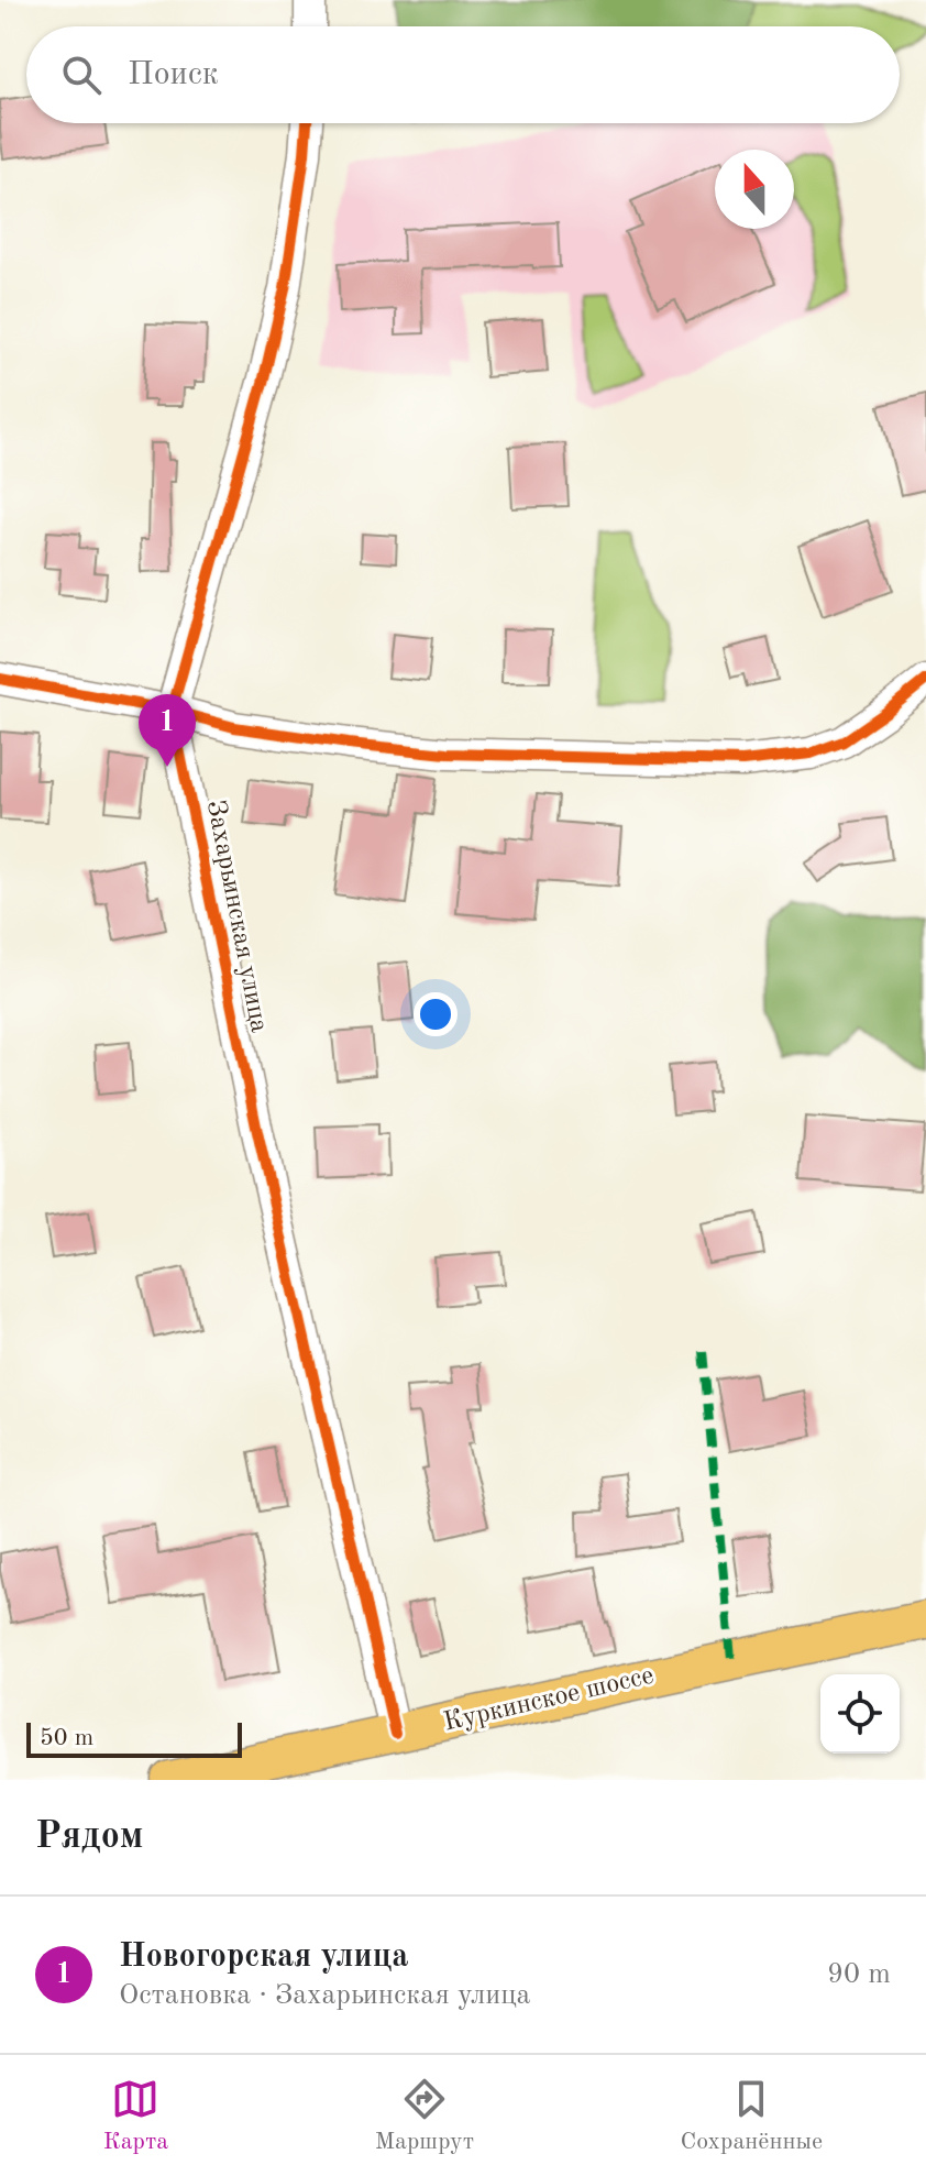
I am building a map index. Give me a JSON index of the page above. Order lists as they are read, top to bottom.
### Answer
{
  "streets": {
    "main road": ["Куркинское шоссе"],
    "street": ["Захарьинская улица"]
  },
  "crossings": [
    ["Захарьинская улица", "Куркинское шоссе"]
  ],
  "scale_bar": "50 m",
  "north": "top",
  "page": {
    "search": "Поиск",
    "pins": "1",
    "scale": "50 m",
    "heading": "Рядом",
    "list": [
      {
        "mark": "1",
        "name": "Новогорская улица",
        "note": "Остановка · Захарьинская улица",
        "value": "90 m"
      }
    ],
    "nav": ["Карта", "Маршрут", "Сохранённые"]
  }
}
